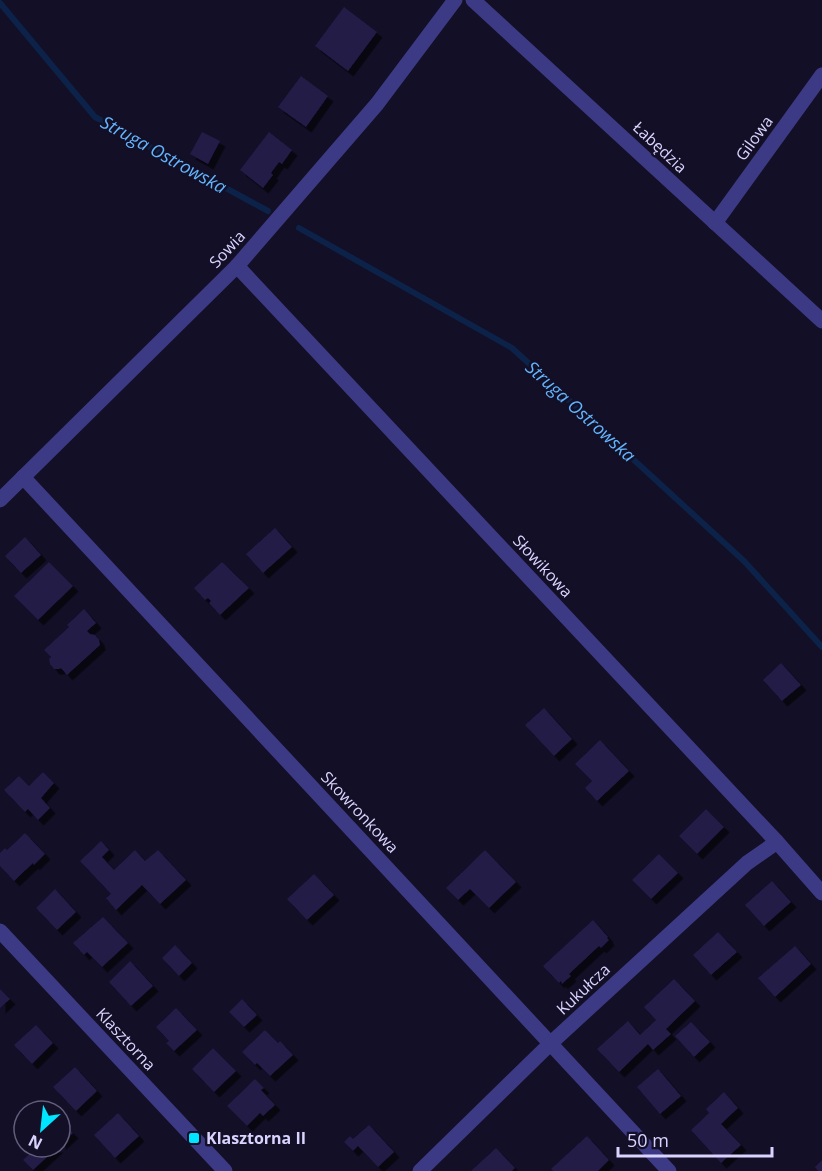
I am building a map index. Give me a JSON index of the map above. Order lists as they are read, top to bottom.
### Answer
{
  "streets": {
    "street": [
      "Gilowa",
      "Łabędzia",
      "Sowia",
      "Słowikowa",
      "Skowronkowa",
      "Kukułcza",
      "Klasztorna"
    ]
  },
  "crossings": [
    ["Gilowa", "Łabędzia"],
    ["Sowia", "Słowikowa"],
    ["Sowia", "Skowronkowa"],
    ["Słowikowa", "Kukułcza"],
    ["Skowronkowa", "Kukułcza"]
  ],
  "water": ["Struga Ostrowska"],
  "places": {
    "transit": ["Klasztorna II"]
  },
  "scale_bar": "50 m",
  "north": "bottom left"
}
